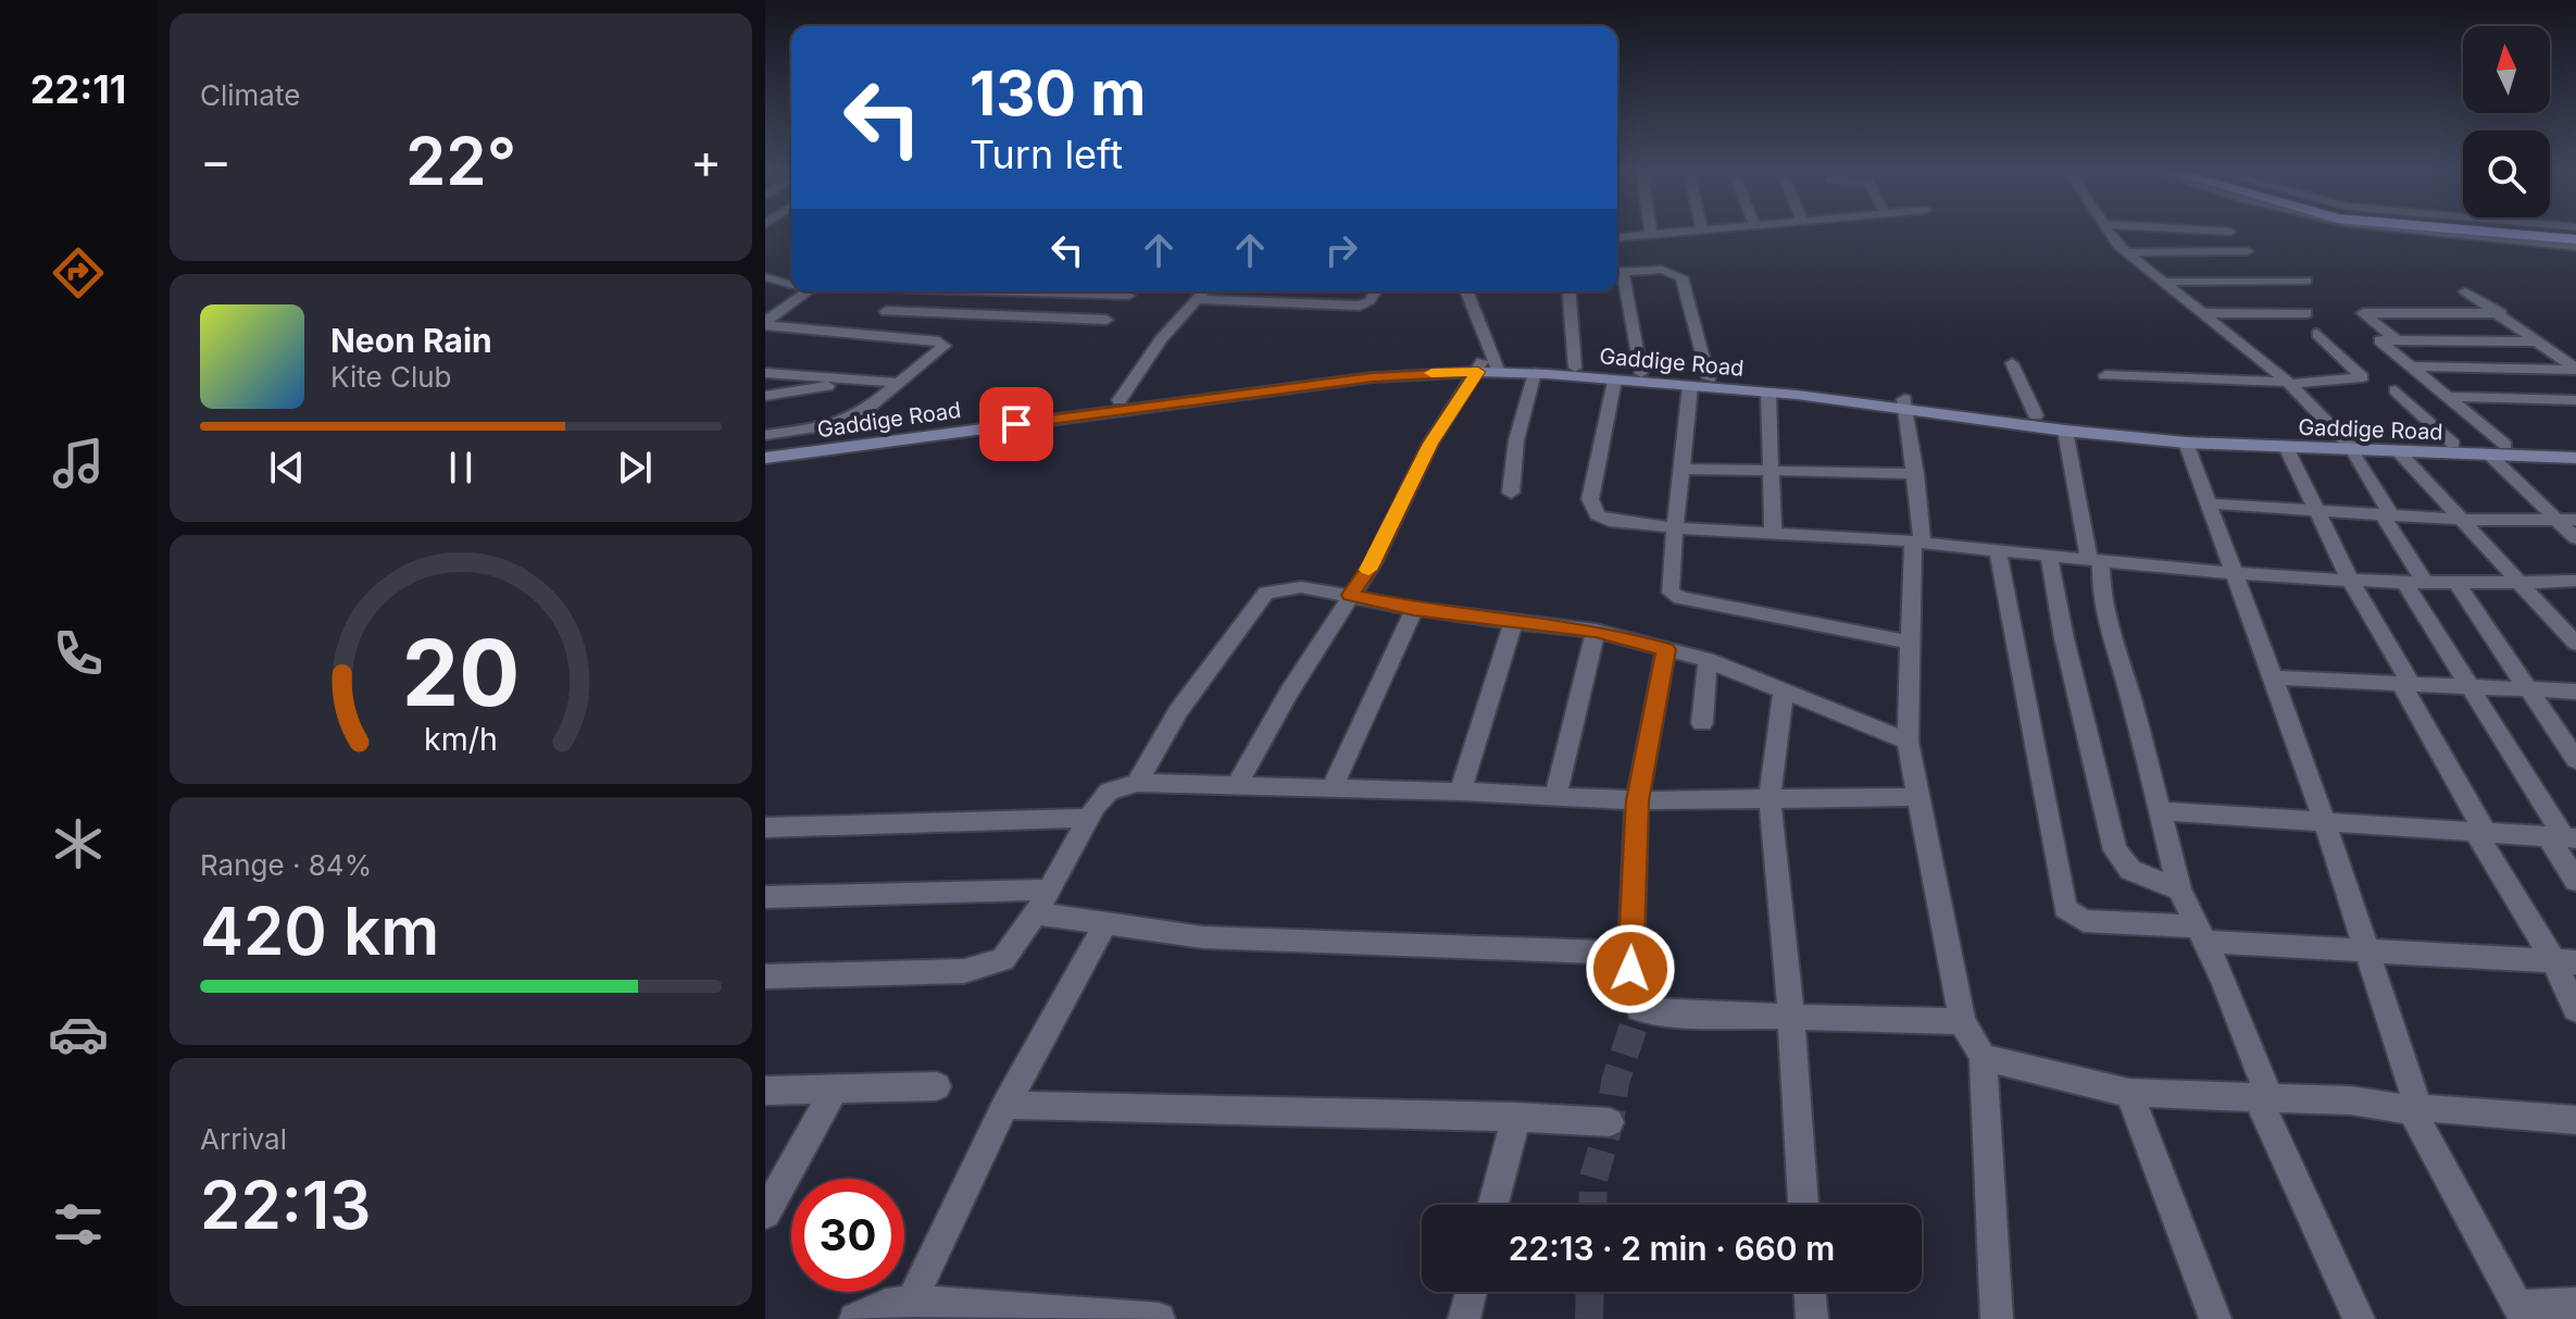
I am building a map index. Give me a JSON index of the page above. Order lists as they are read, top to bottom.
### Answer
{
  "streets": {
    "main road": ["Gaddige Road"]
  },
  "north": "top",
  "page": {
    "tabs": "22:11",
    "tile": [
      "Climate",
      ["Range · 84%", "420 km"],
      ["Arrival", "22:13"]
    ],
    "turn": ["130 m", "Turn left"],
    "heat": ["−", "22°", "+"],
    "song": ["Neon Rain", "Kite Club"],
    "limit": "30",
    "trip": "22:13 · 2 min · 660 m",
    "gauge": ["20", "km/h"]
  }
}
